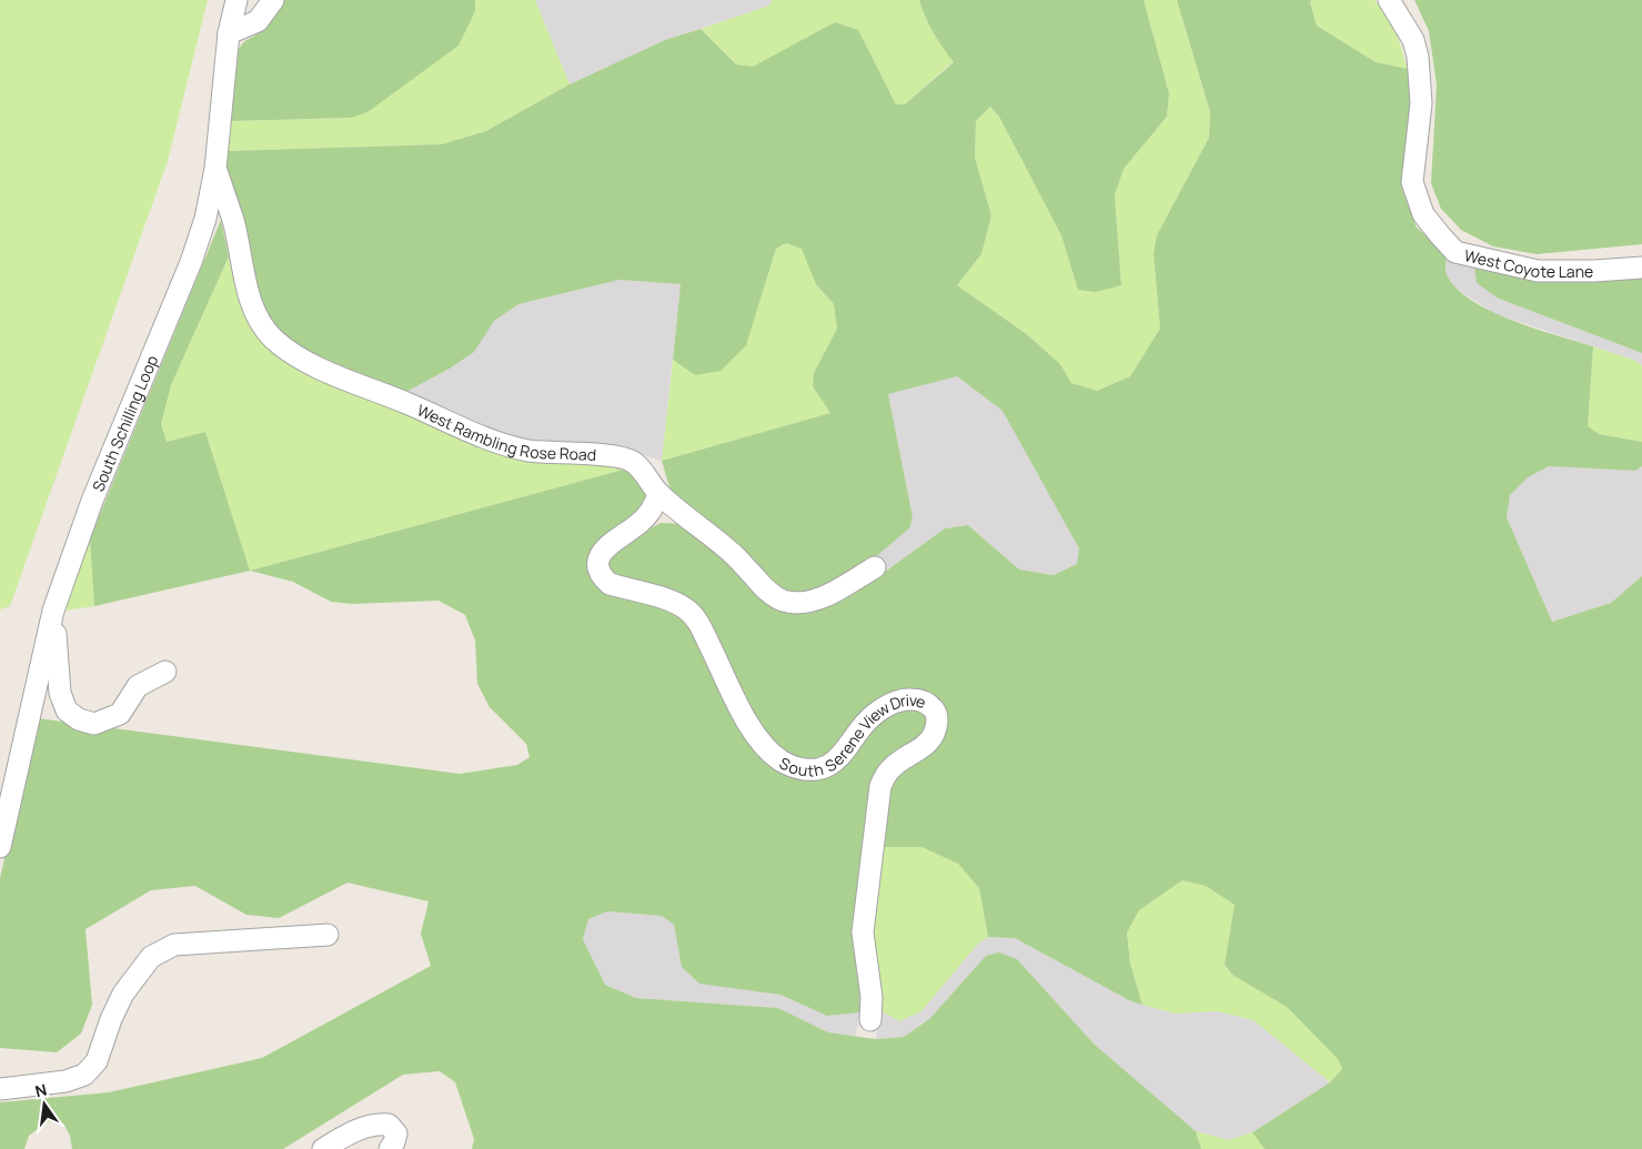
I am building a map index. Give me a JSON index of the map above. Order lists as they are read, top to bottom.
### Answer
{
  "streets": {
    "street": [
      "West Coyote Lane",
      "South Schilling Loop",
      "West Rambling Rose Road",
      "South Serene View Drive"
    ]
  },
  "crossings": [
    ["South Schilling Loop", "West Rambling Rose Road"],
    ["West Rambling Rose Road", "South Serene View Drive"]
  ],
  "north": "top"
}
